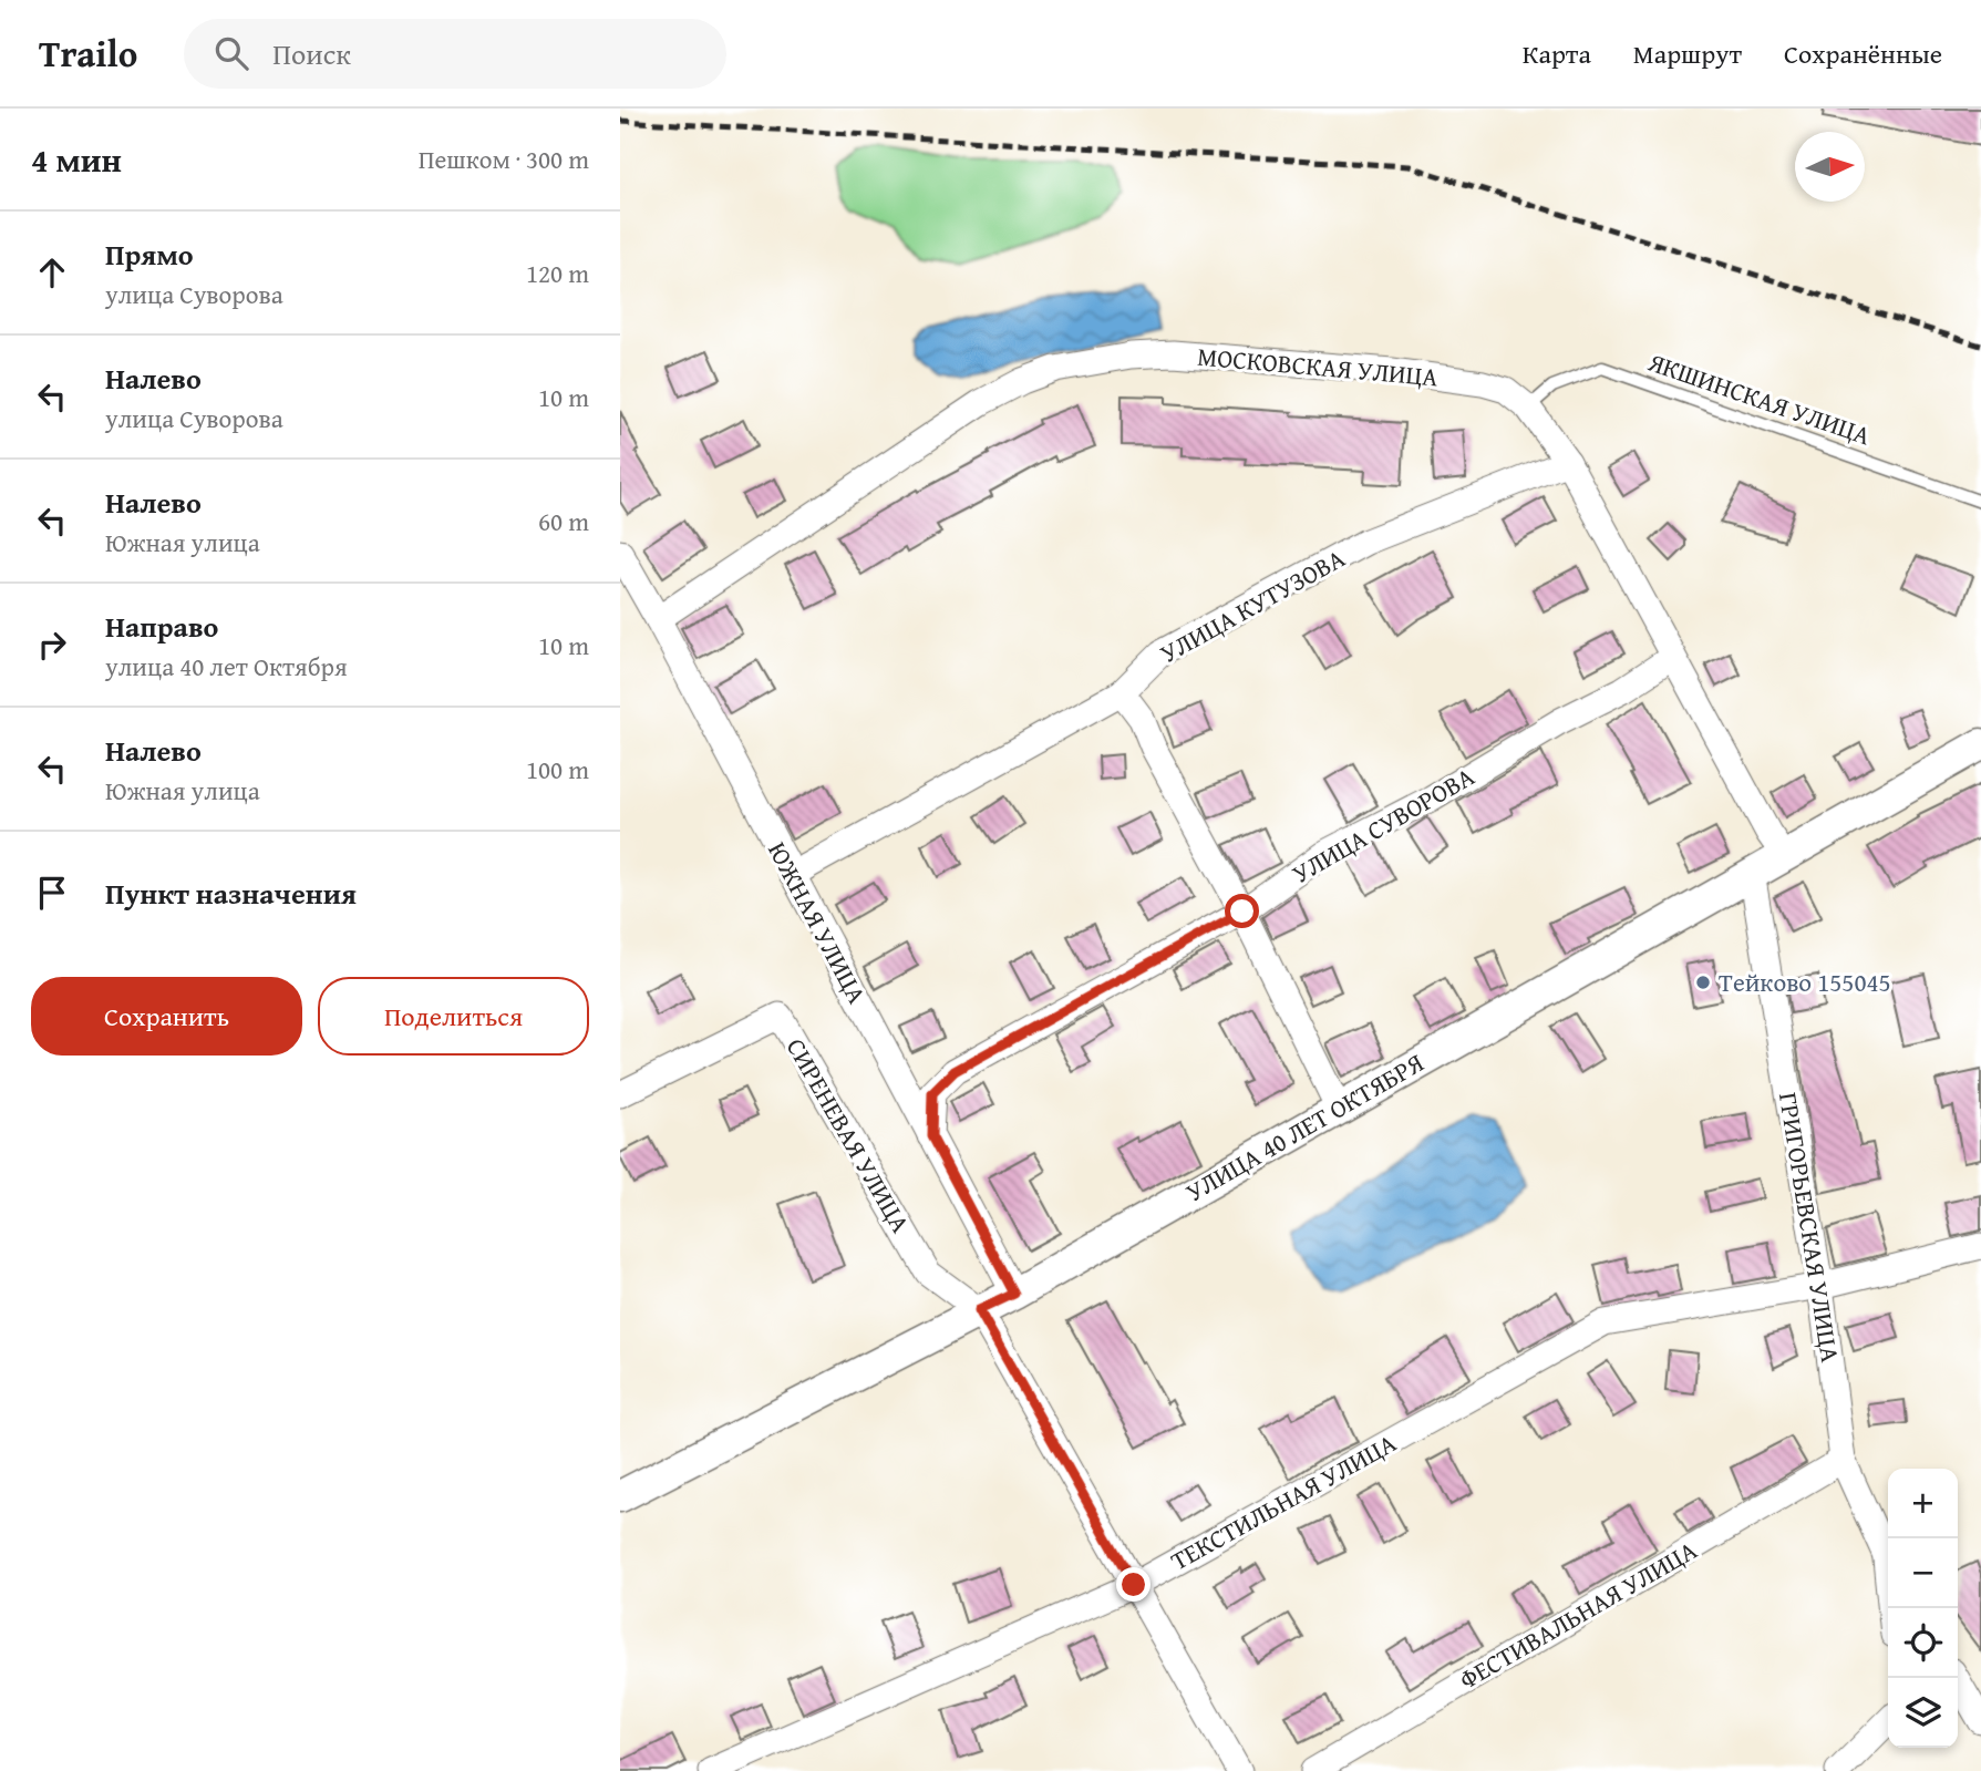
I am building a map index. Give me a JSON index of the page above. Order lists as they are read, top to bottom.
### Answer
{
  "streets": {
    "street": [
      "МОСКОВСКАЯ УЛИЦА",
      "УЛИЦА КУТУЗОВА",
      "УЛИЦА СУВОРОВА",
      "ЮЖНАЯ УЛИЦА",
      "УЛИЦА 40 ЛЕТ ОКТЯБРЯ",
      "СИРЕНЕВАЯ УЛИЦА",
      "ГРИГОРЬЕВСКАЯ УЛИЦА",
      "ТЕКСТИЛЬНАЯ УЛИЦА",
      "ФЕСТИВАЛЬНАЯ УЛИЦА"
    ],
    "lane": ["ЯКШИНСКАЯ УЛИЦА"]
  },
  "crossings": [
    ["МОСКОВСКАЯ УЛИЦА", "ЯКШИНСКАЯ УЛИЦА"],
    ["МОСКОВСКАЯ УЛИЦА", "УЛИЦА КУТУЗОВА"],
    ["МОСКОВСКАЯ УЛИЦА", "УЛИЦА СУВОРОВА"],
    ["МОСКОВСКАЯ УЛИЦА", "ЮЖНАЯ УЛИЦА"],
    ["МОСКОВСКАЯ УЛИЦА", "УЛИЦА 40 ЛЕТ ОКТЯБРЯ"],
    ["УЛИЦА КУТУЗОВА", "ЮЖНАЯ УЛИЦА"],
    ["УЛИЦА СУВОРОВА", "ЮЖНАЯ УЛИЦА"],
    ["ЮЖНАЯ УЛИЦА", "УЛИЦА 40 ЛЕТ ОКТЯБРЯ"],
    ["УЛИЦА 40 ЛЕТ ОКТЯБРЯ", "СИРЕНЕВАЯ УЛИЦА"],
    ["УЛИЦА 40 ЛЕТ ОКТЯБРЯ", "ГРИГОРЬЕВСКАЯ УЛИЦА"],
    ["ГРИГОРЬЕВСКАЯ УЛИЦА", "ТЕКСТИЛЬНАЯ УЛИЦА"],
    ["ГРИГОРЬЕВСКАЯ УЛИЦА", "ФЕСТИВАЛЬНАЯ УЛИЦА"]
  ],
  "places": ["Тейково 155045"],
  "north": "right",
  "page": {
    "header": "Trailo",
    "search": "Поиск",
    "nav": ["Карта", "Маршрут", "Сохранённые"],
    "heading": ["4 мин", "Пешком · 300 m"],
    "list": [
      ["Прямо", "улица Суворова", "120 m"],
      ["Налево", "улица Суворова", "10 m"],
      ["Налево", "Южная улица", "60 m"],
      ["Направо", "улица 40 лет Октября", "10 m"],
      ["Налево", "Южная улица", "100 m"],
      "Пункт назначения"
    ],
    "buttons": ["Сохранить", "Поделиться"],
    "map_buttons": ["+", "−"]
  }
}
